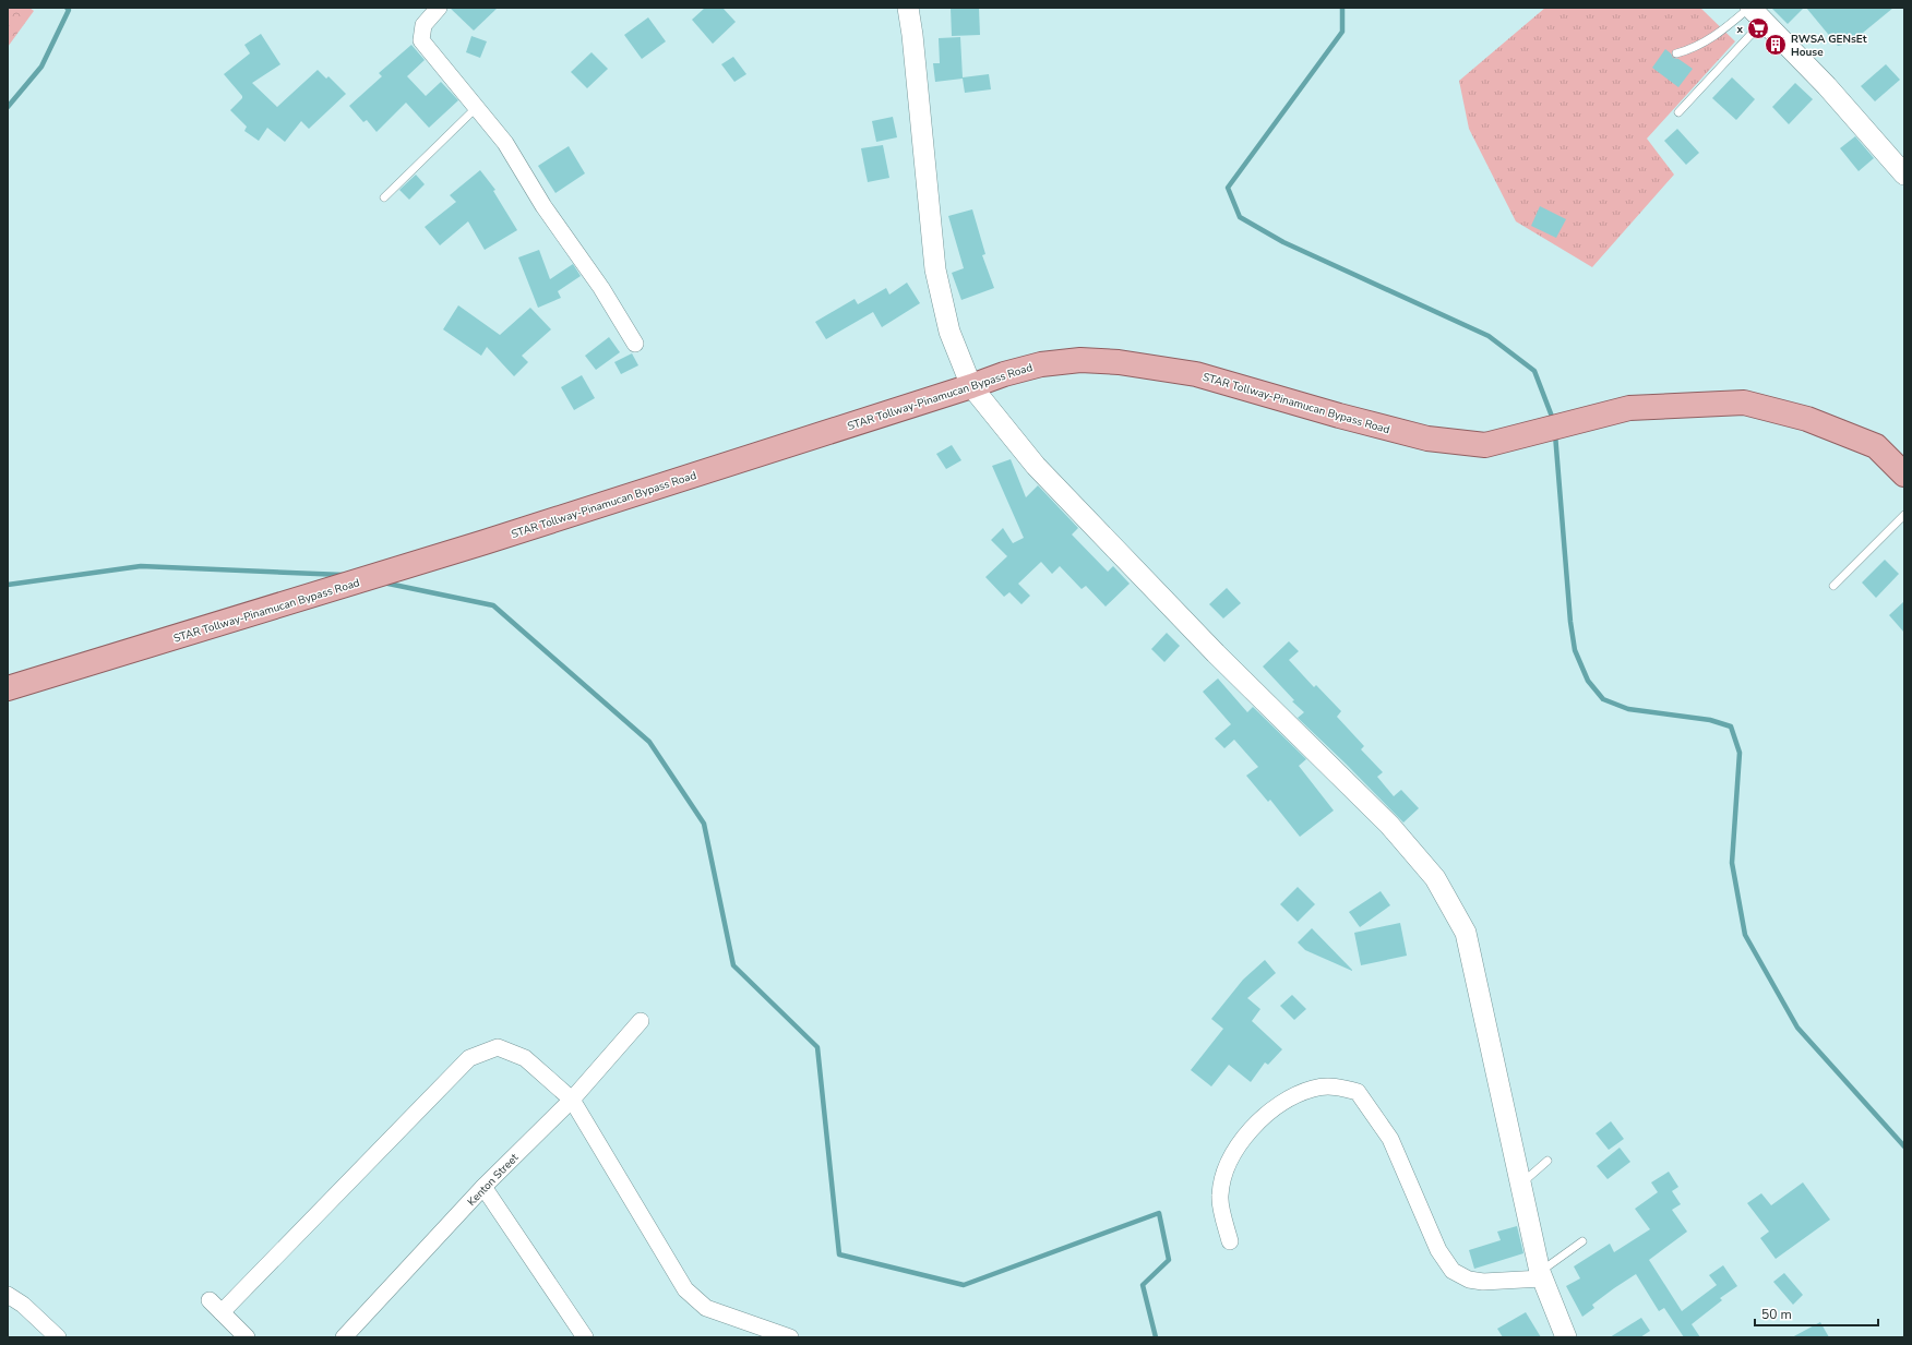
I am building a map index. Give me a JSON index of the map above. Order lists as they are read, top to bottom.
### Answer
{
  "streets": {
    "main road": ["STAR Tollway-Pinamucan Bypass Road"],
    "street": ["Kenton Street"]
  },
  "places": {
    "supermarket": ["x"],
    "building": ["RWSA GENsEt House"]
  },
  "scale_bar": "50 m"
}
